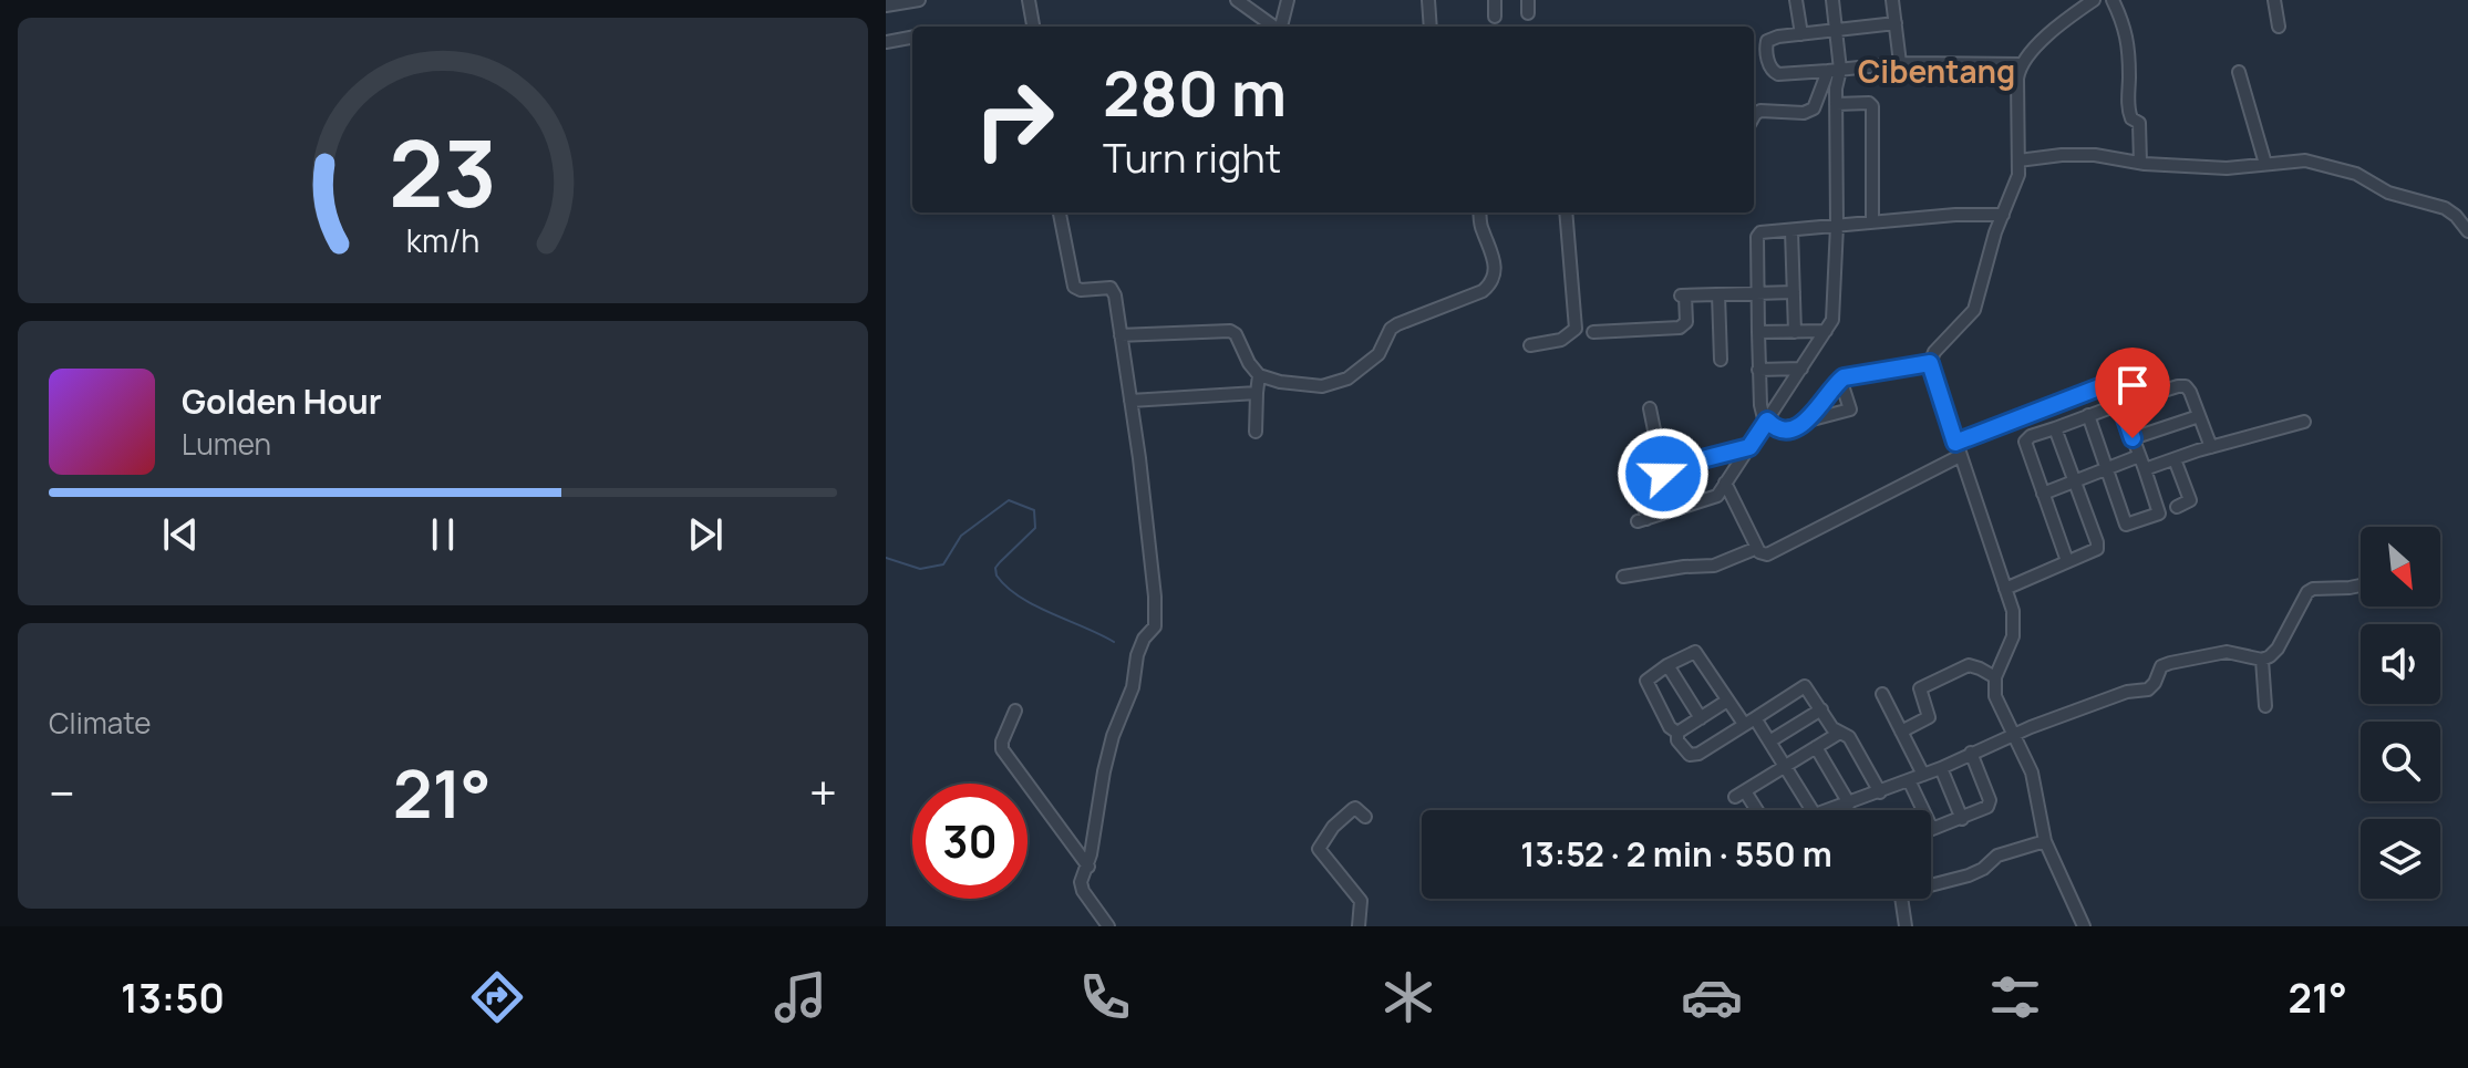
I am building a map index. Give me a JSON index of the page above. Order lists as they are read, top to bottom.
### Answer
{
  "districts": ["Cibentang"],
  "north": "bottom right",
  "page": {
    "turn": ["280 m", "Turn right"],
    "song": ["Golden Hour", "Lumen"],
    "tile": "Climate",
    "heat": ["−", "21°", "+"],
    "limit": "30",
    "trip": "13:52 · 2 min · 550 m",
    "tabs": ["13:50", "21°"],
    "gauge": ["23", "km/h"]
  }
}
